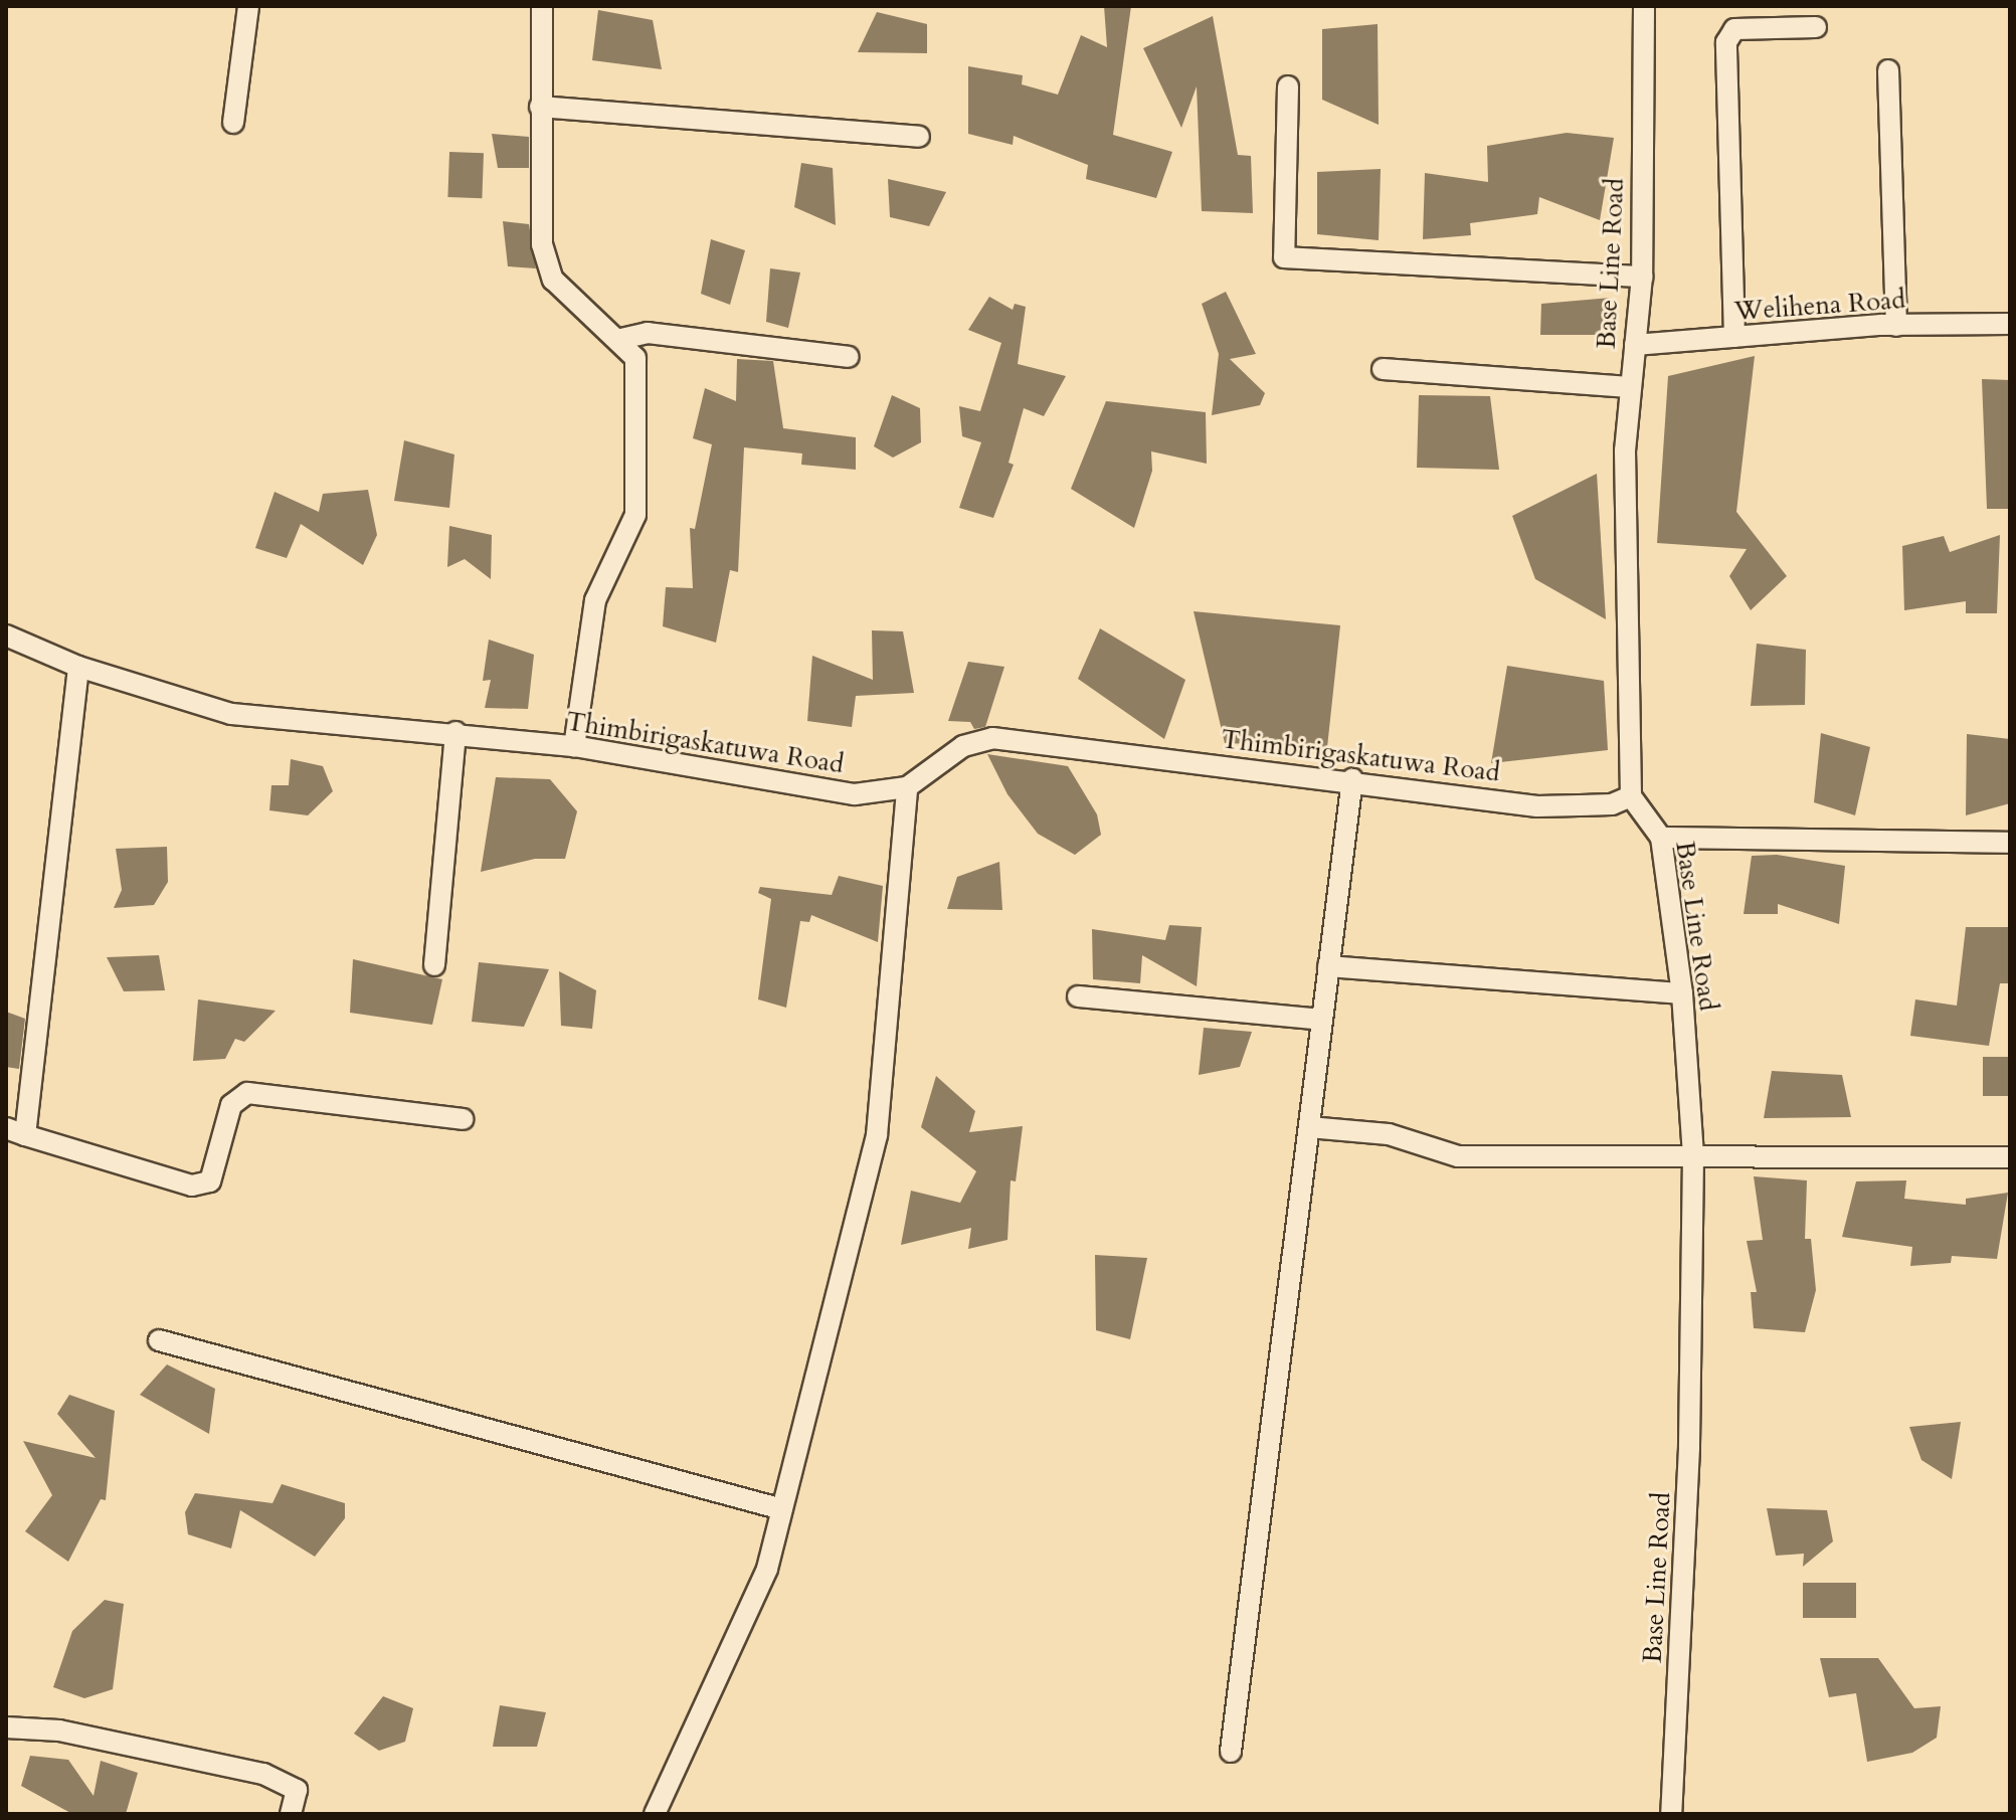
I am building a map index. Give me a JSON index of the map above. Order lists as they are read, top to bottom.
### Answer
{
  "streets": {
    "street": ["Base Line Road", "Welihena Road", "Thimbirigaskatuwa Road"]
  },
  "crossings": [
    ["Base Line Road", "Welihena Road"],
    ["Base Line Road", "Thimbirigaskatuwa Road"]
  ]
}
